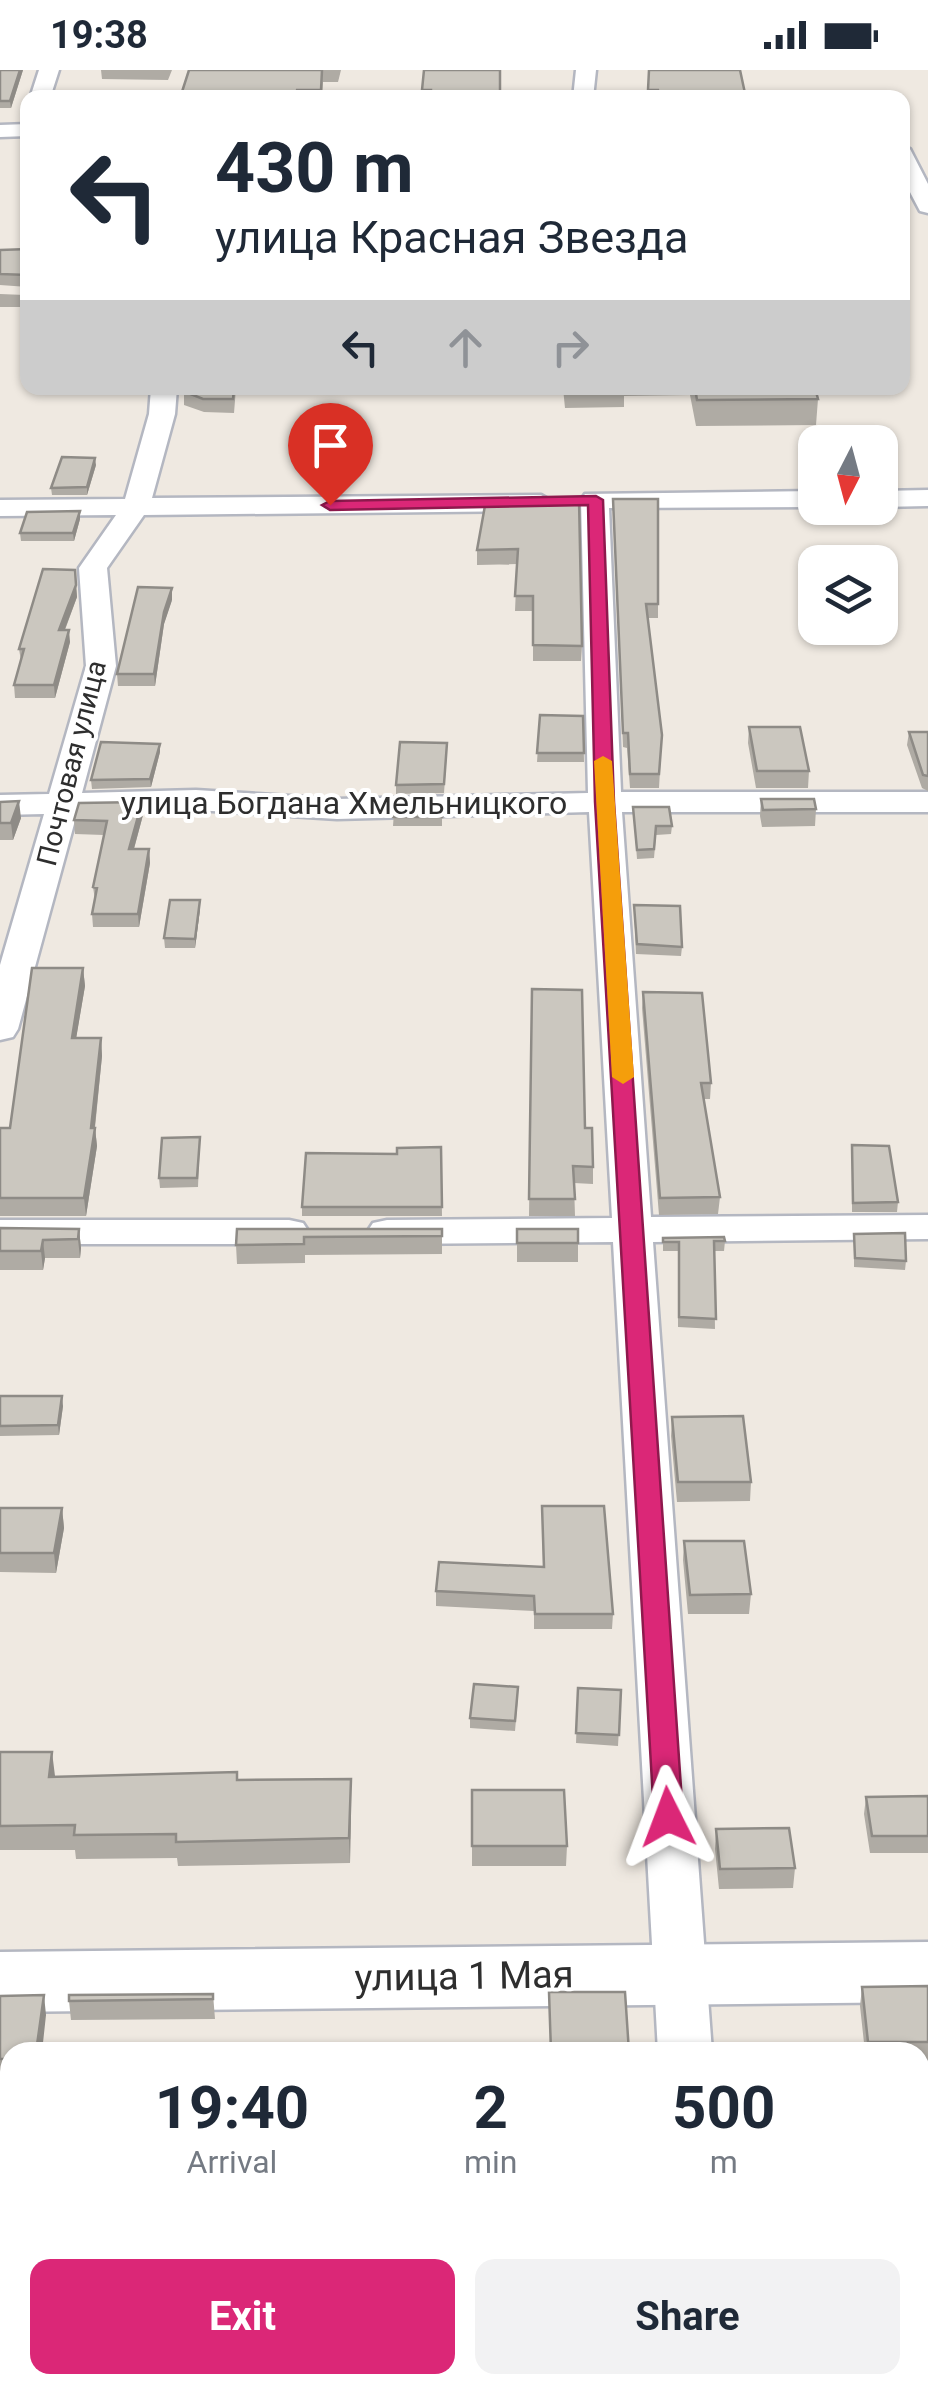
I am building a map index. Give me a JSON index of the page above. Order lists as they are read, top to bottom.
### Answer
{
  "streets": {
    "street": ["Почтовая улица", "улица Богдана Хмельницкого", "улица 1 Мая"]
  },
  "crossings": [
    ["Почтовая улица", "улица Богдана Хмельницкого"]
  ],
  "north": "bottom",
  "page": {
    "status": "19:38",
    "turn": ["430 m", "улица Красная Звезда"],
    "eta": [
      "19:40",
      "Arrival",
      "2",
      "min",
      "500",
      "m"
    ],
    "buttons": ["Exit", "Share"]
  }
}
